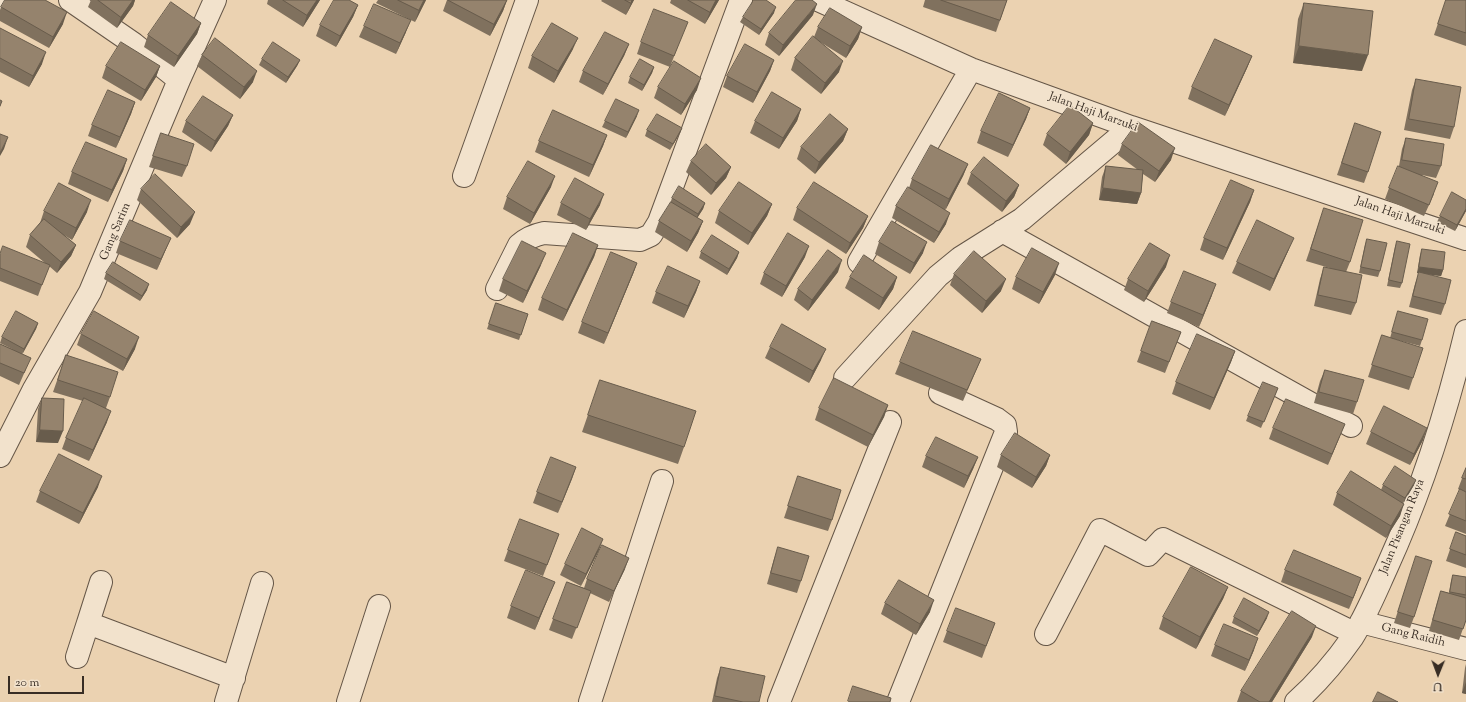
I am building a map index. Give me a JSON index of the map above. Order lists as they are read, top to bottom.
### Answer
{
  "streets": {
    "street": [
      "Jalan Haji Marzuki",
      "Gang Sarim",
      "Jalan Pisangan Raya",
      "Gang Raidih"
    ]
  },
  "crossings": [
    ["Jalan Pisangan Raya", "Gang Raidih"]
  ],
  "scale_bar": "20 m",
  "north": "bottom"
}
